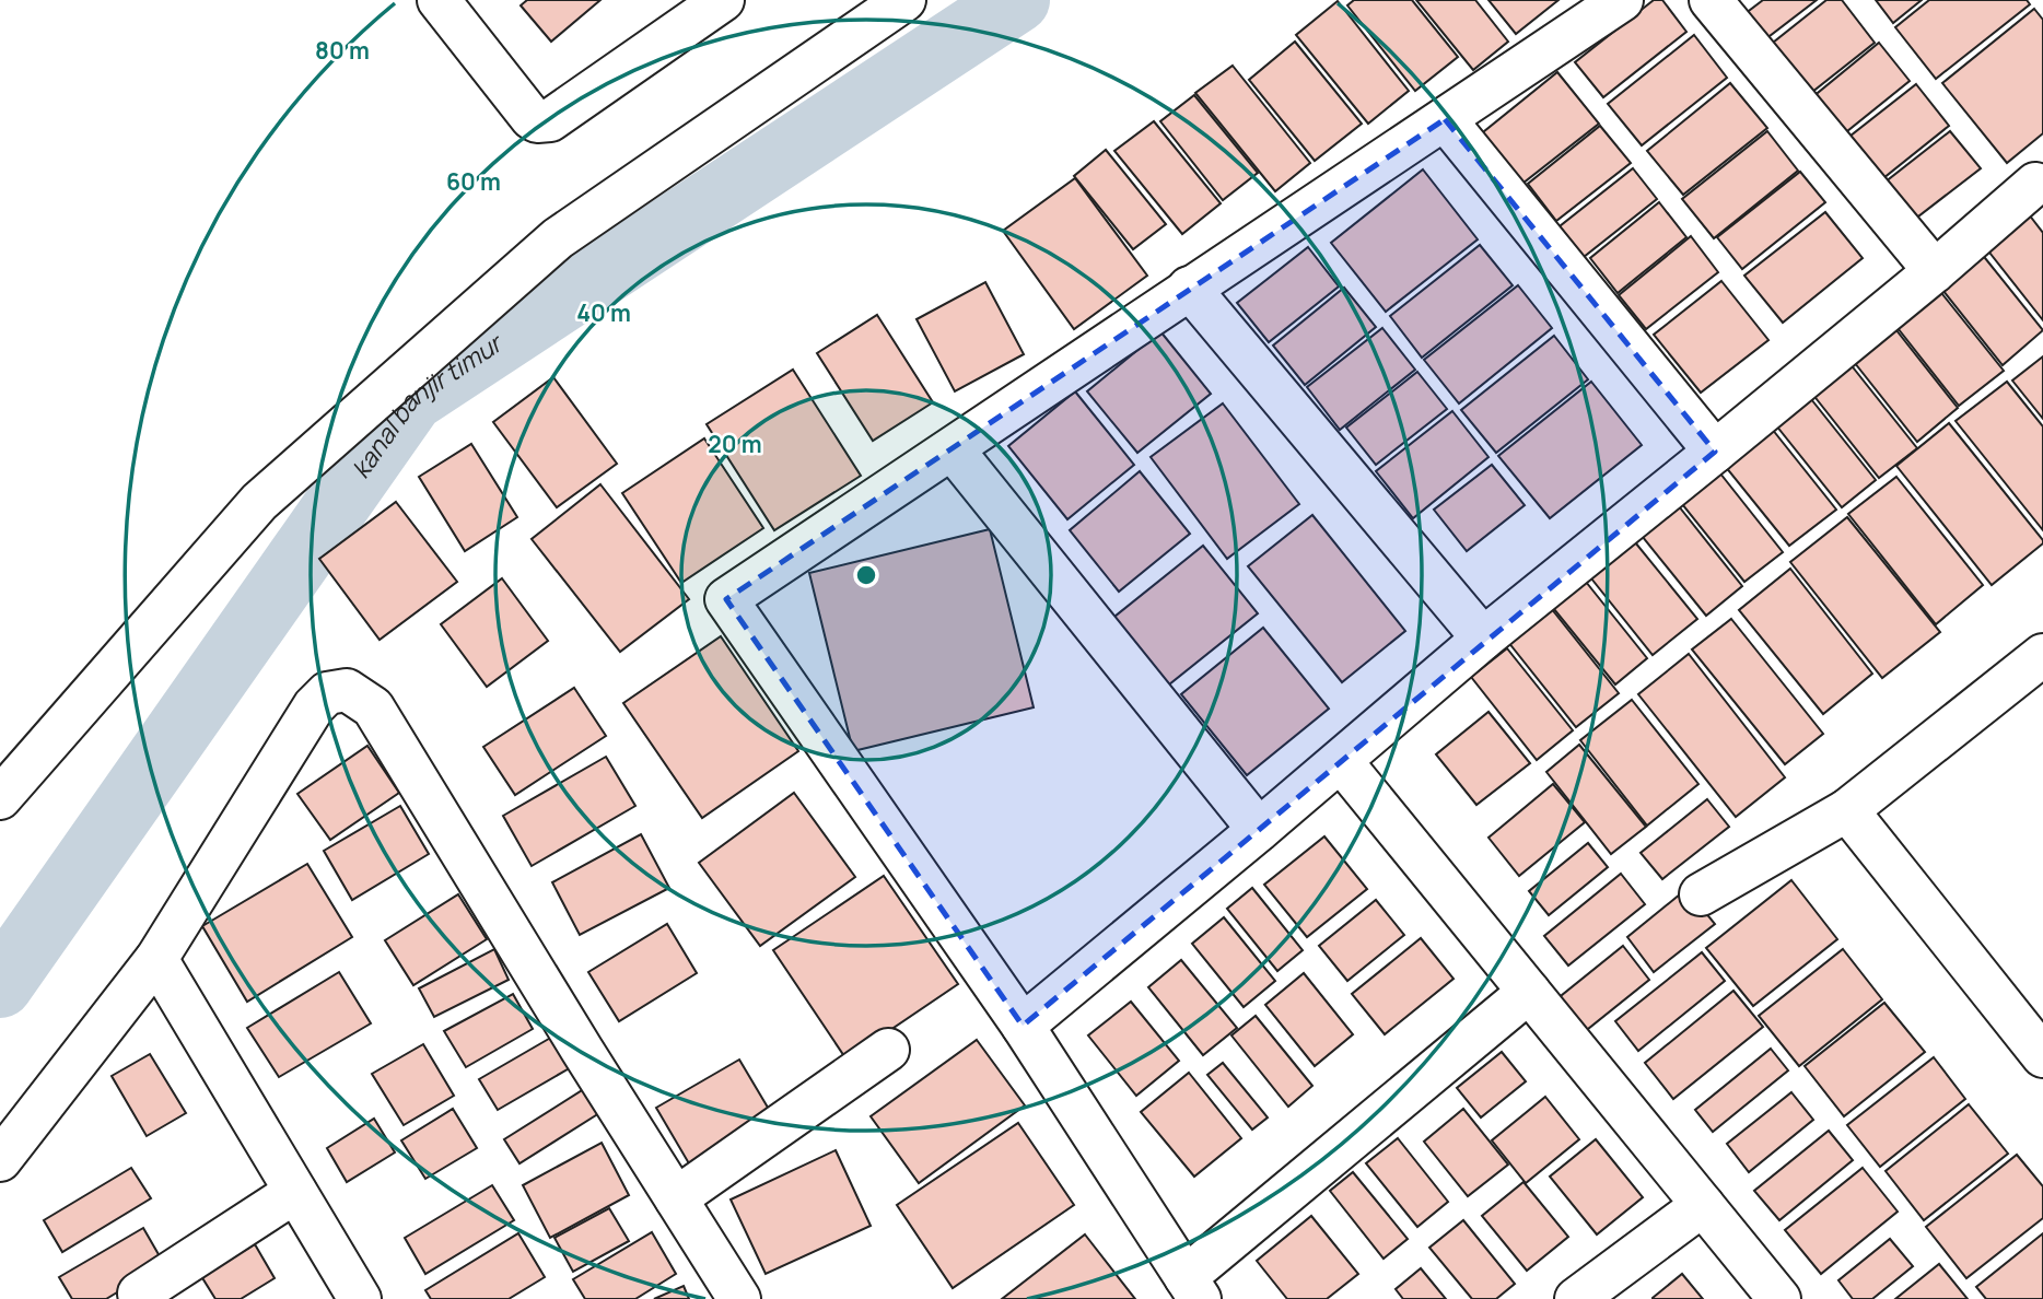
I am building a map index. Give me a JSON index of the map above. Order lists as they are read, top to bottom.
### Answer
{
  "water": ["kanal banjir timur"],
  "rings": [
    "80 m",
    "60 m",
    "40 m",
    "20 m"
  ]
}
